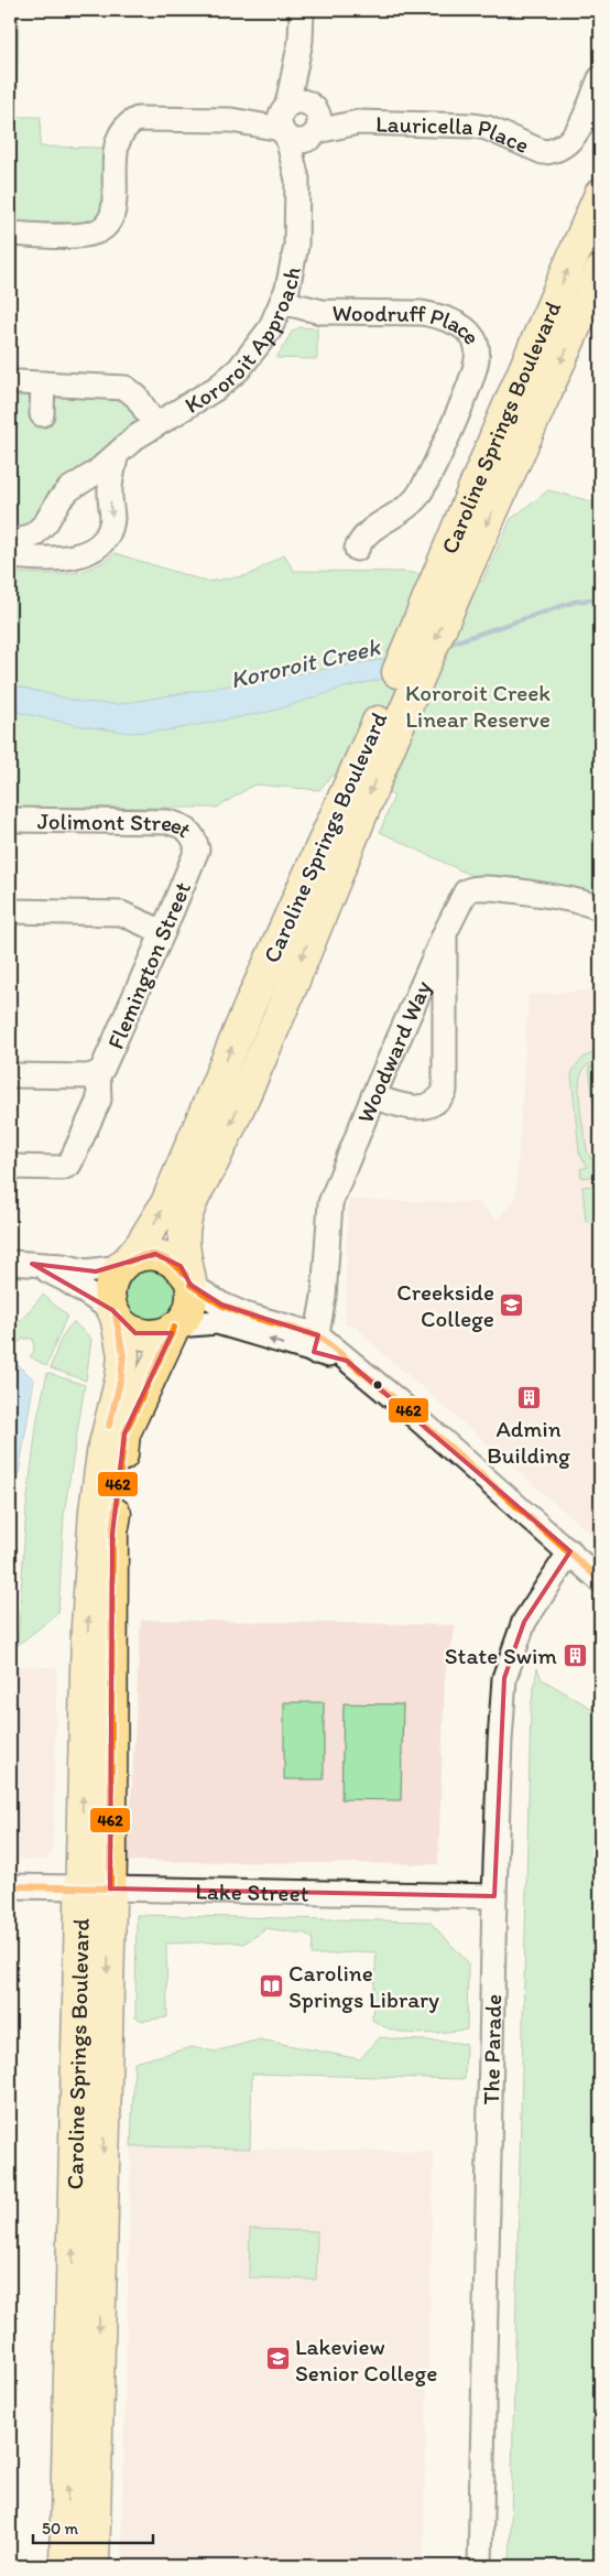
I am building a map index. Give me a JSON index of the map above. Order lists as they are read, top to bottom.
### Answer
{
  "streets": {
    "main road": ["Caroline Springs Boulevard", "Lake Street"],
    "street": [
      "Lauricella Place",
      "Woodruff Place",
      "Kororoit Approach",
      "Jolimont Street",
      "Flemington Street",
      "Woodward Way",
      "The Parade"
    ]
  },
  "crossings": [
    ["Lauricella Place", "Kororoit Approach"],
    ["Woodruff Place", "Kororoit Approach"],
    ["Caroline Springs Boulevard", "Lake Street"],
    ["Jolimont Street", "Flemington Street"],
    ["Lake Street", "The Parade"]
  ],
  "water": ["Kororoit Creek"],
  "parks": ["Kororoit Creek Linear Reserve"],
  "places": {
    "school or university": ["Creekside College", "Lakeview Senior College"],
    "building": ["Admin Building", "State Swim"],
    "library": ["Caroline Springs Library"]
  },
  "lines": ["transit line 462"],
  "scale_bar": "50 m"
}
